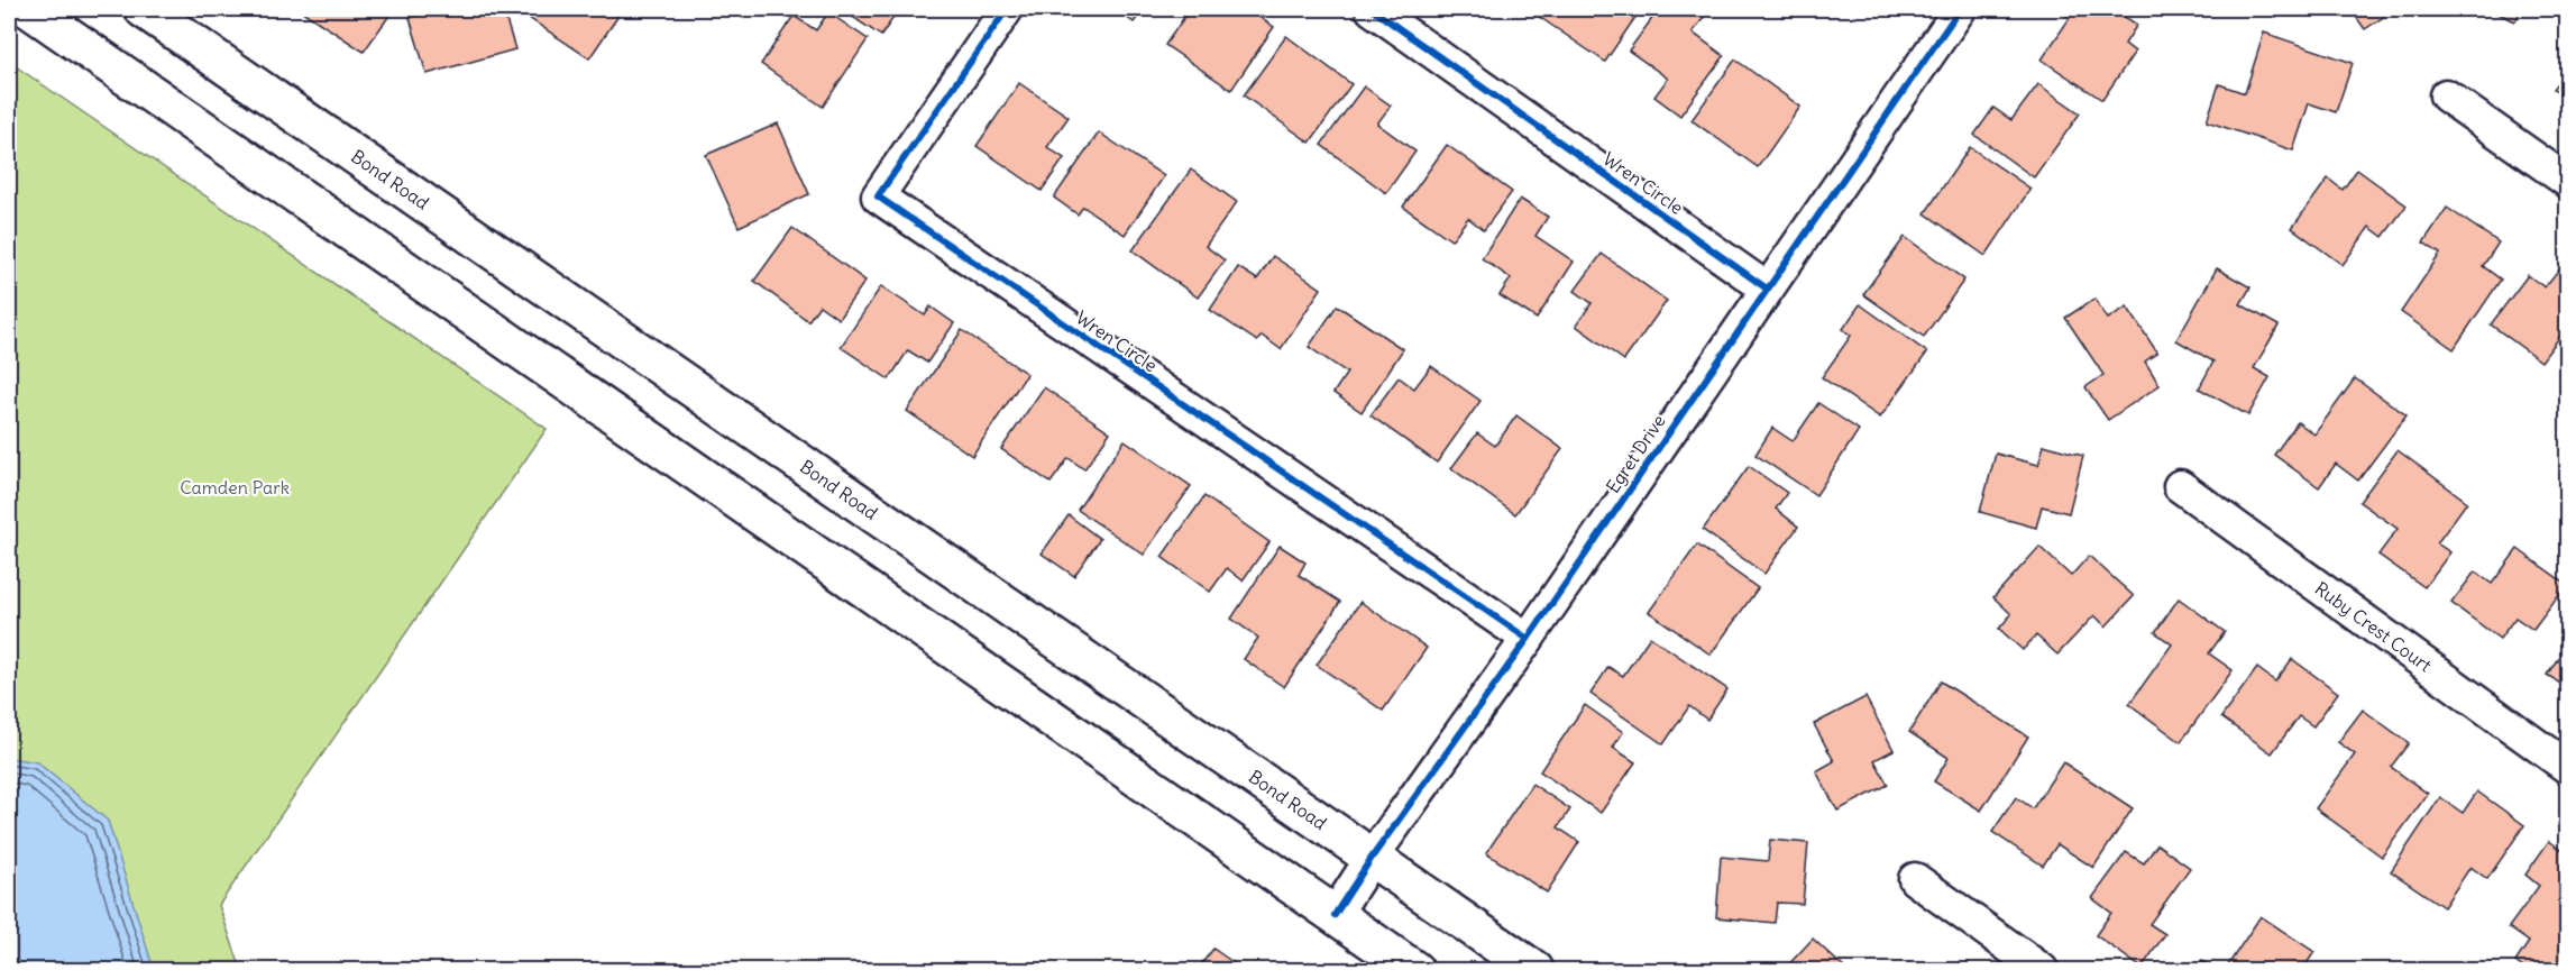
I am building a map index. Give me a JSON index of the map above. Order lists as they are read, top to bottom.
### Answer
{
  "streets": {
    "main road": ["Bond Road"],
    "street": ["Wren Circle", "Egret Drive", "Ruby Crest Court"]
  },
  "crossings": [
    ["Bond Road", "Egret Drive"],
    ["Wren Circle", "Egret Drive"]
  ],
  "parks": ["Camden Park"]
}
